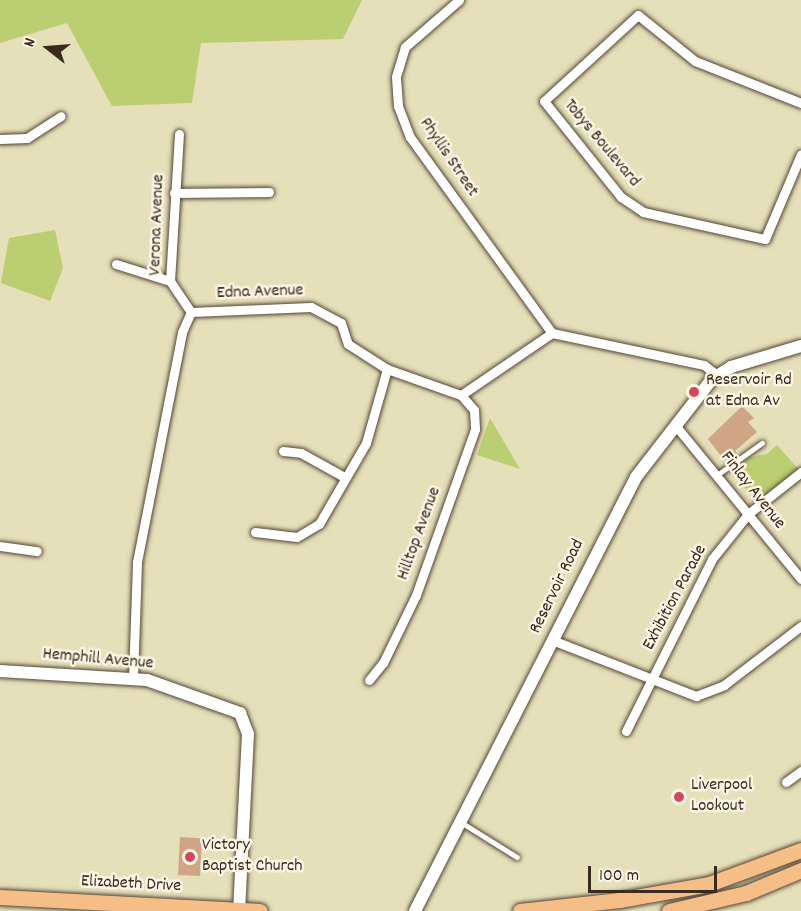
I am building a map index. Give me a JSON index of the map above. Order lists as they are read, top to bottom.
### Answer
{
  "streets": {
    "main road": ["Elizabeth Drive"],
    "street": [
      "Tobys Boulevard",
      "Phyllis Street",
      "Verona Avenue",
      "Edna Avenue",
      "Finlay Avenue",
      "Hilltop Avenue",
      "Reservoir Road",
      "Exhibition Parade",
      "Hemphill Avenue"
    ]
  },
  "crossings": [
    ["Verona Avenue", "Edna Avenue"],
    ["Edna Avenue", "Hilltop Avenue"],
    ["Edna Avenue", "Hemphill Avenue"],
    ["Finlay Avenue", "Reservoir Road"],
    ["Finlay Avenue", "Exhibition Parade"],
    ["Hemphill Avenue", "Elizabeth Drive"]
  ],
  "places": ["Reservoir Rd at Edna Av", "Liverpool Lookout", "Victory Baptist Church"],
  "scale_bar": "100 m",
  "north": "left"
}
